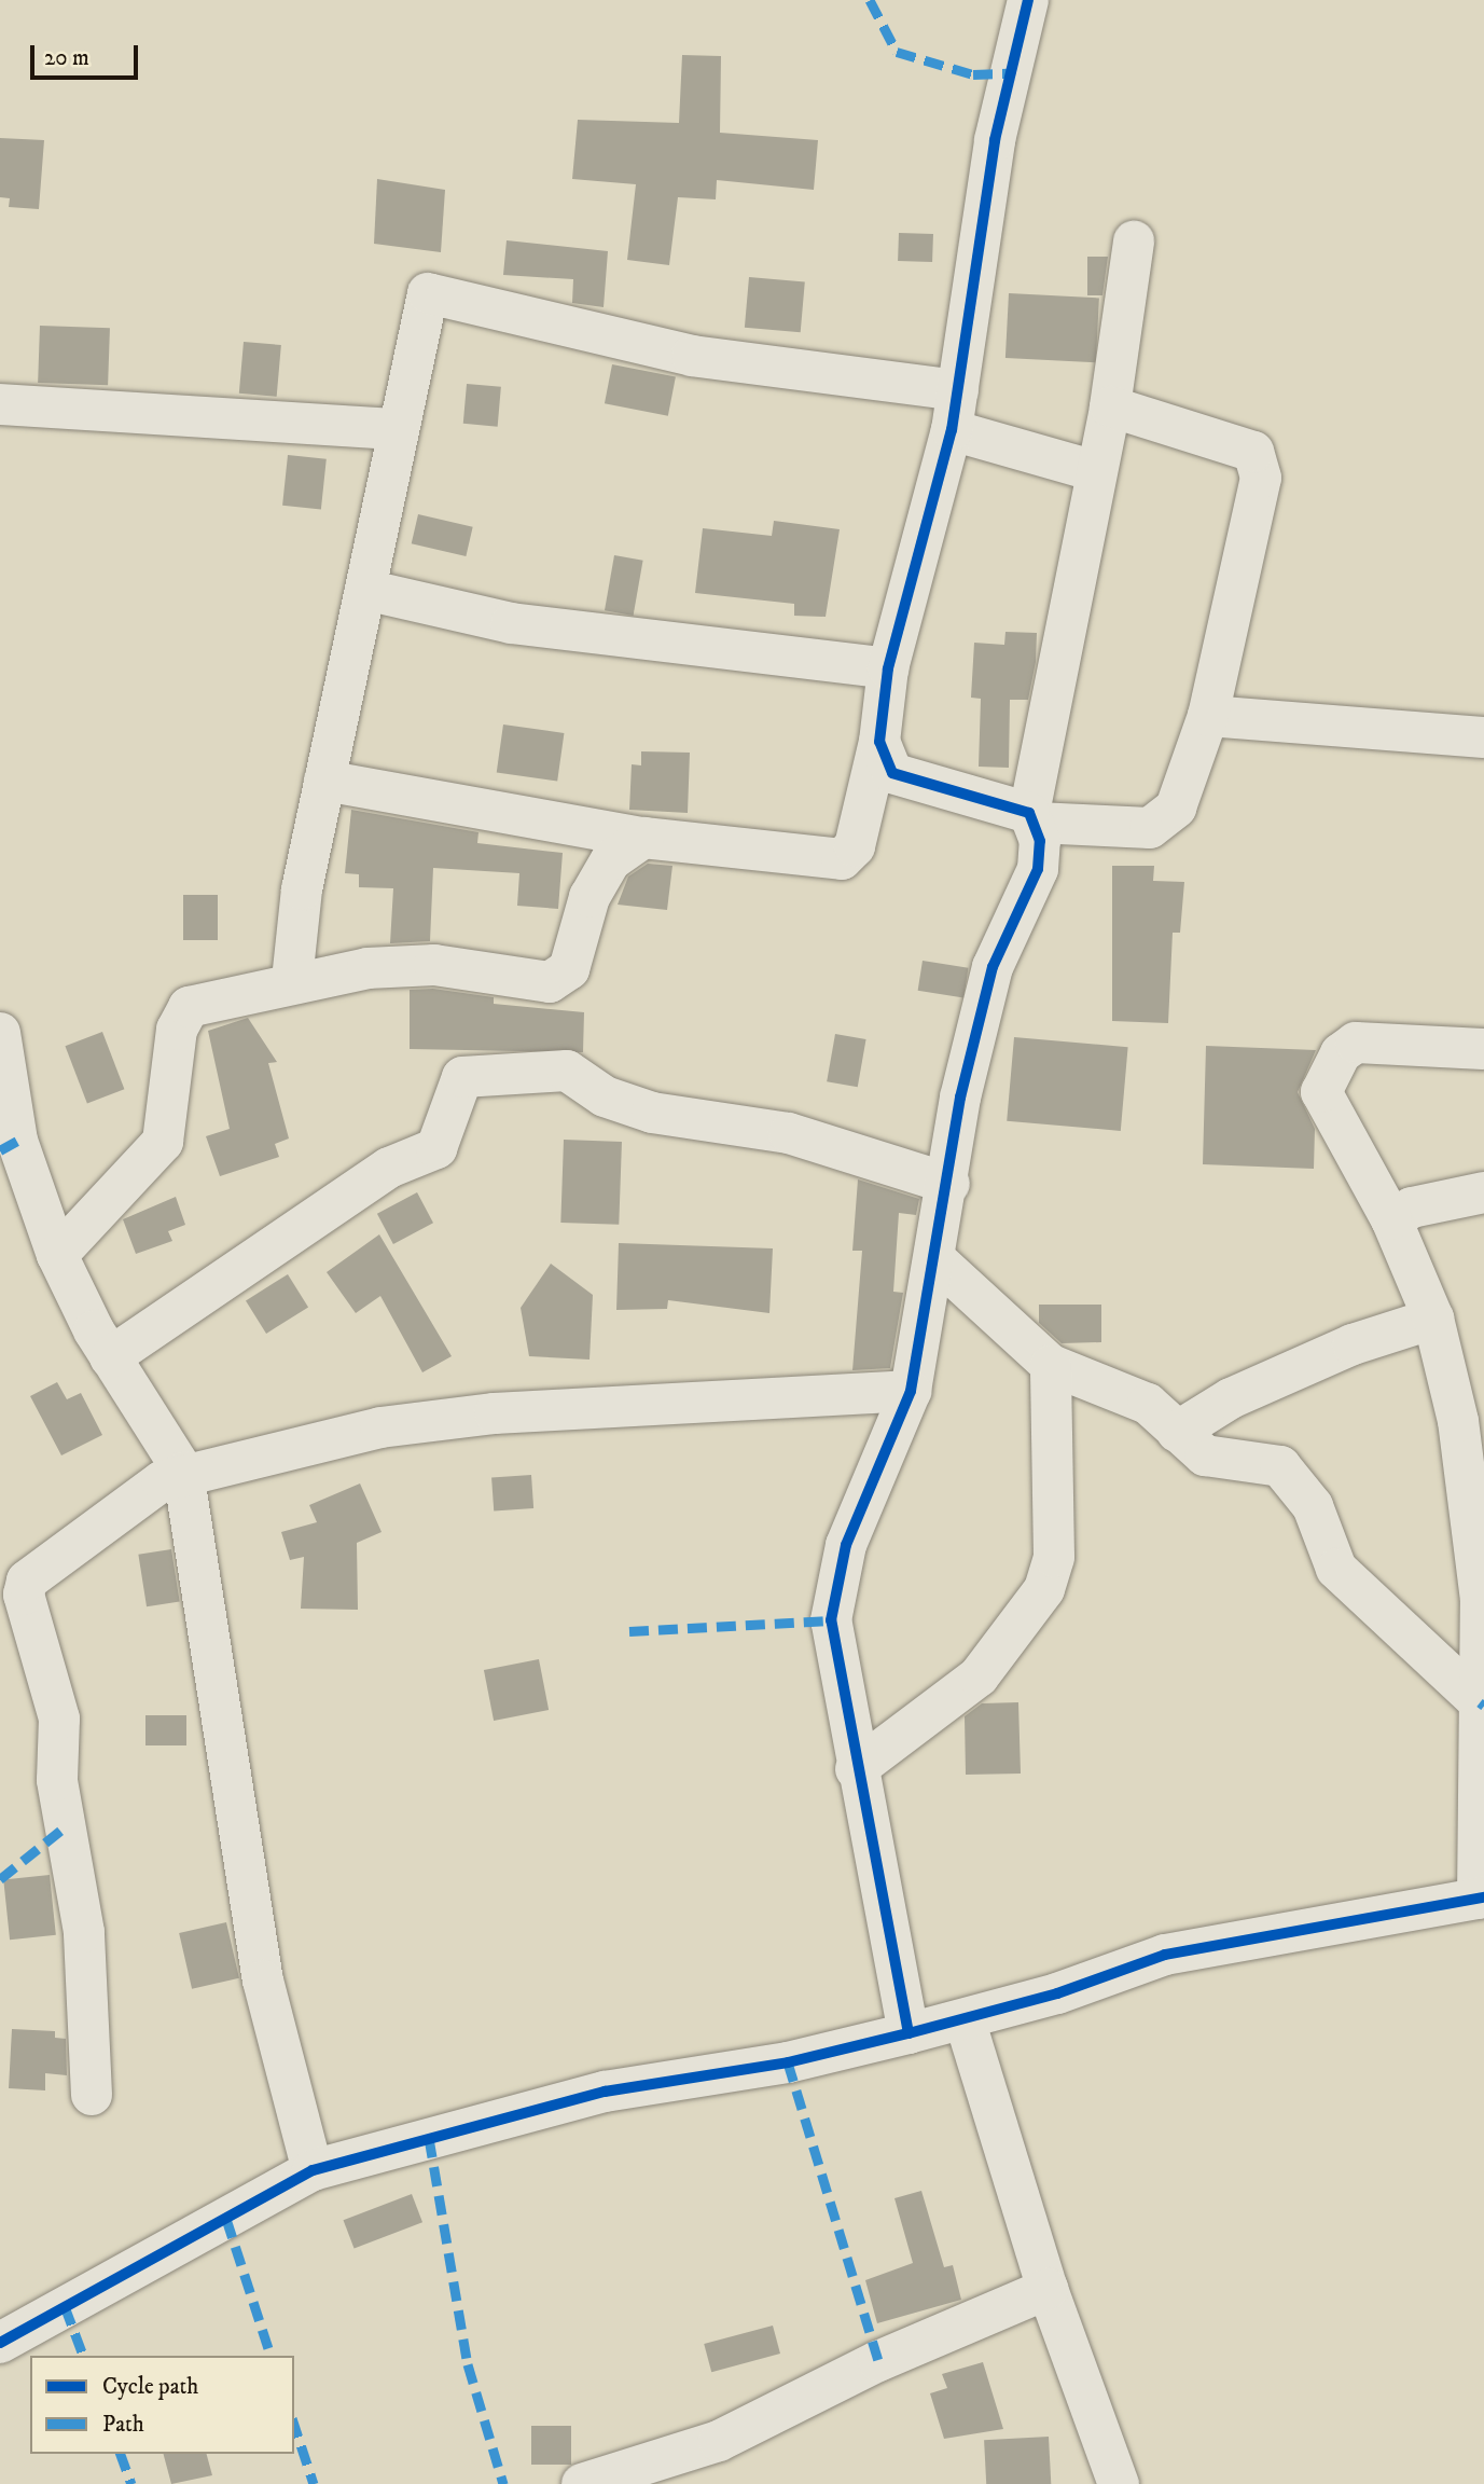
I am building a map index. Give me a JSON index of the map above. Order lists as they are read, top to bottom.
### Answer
{
  "legend": ["Cycle path", "Path"],
  "scale_bar": "20 m"
}
